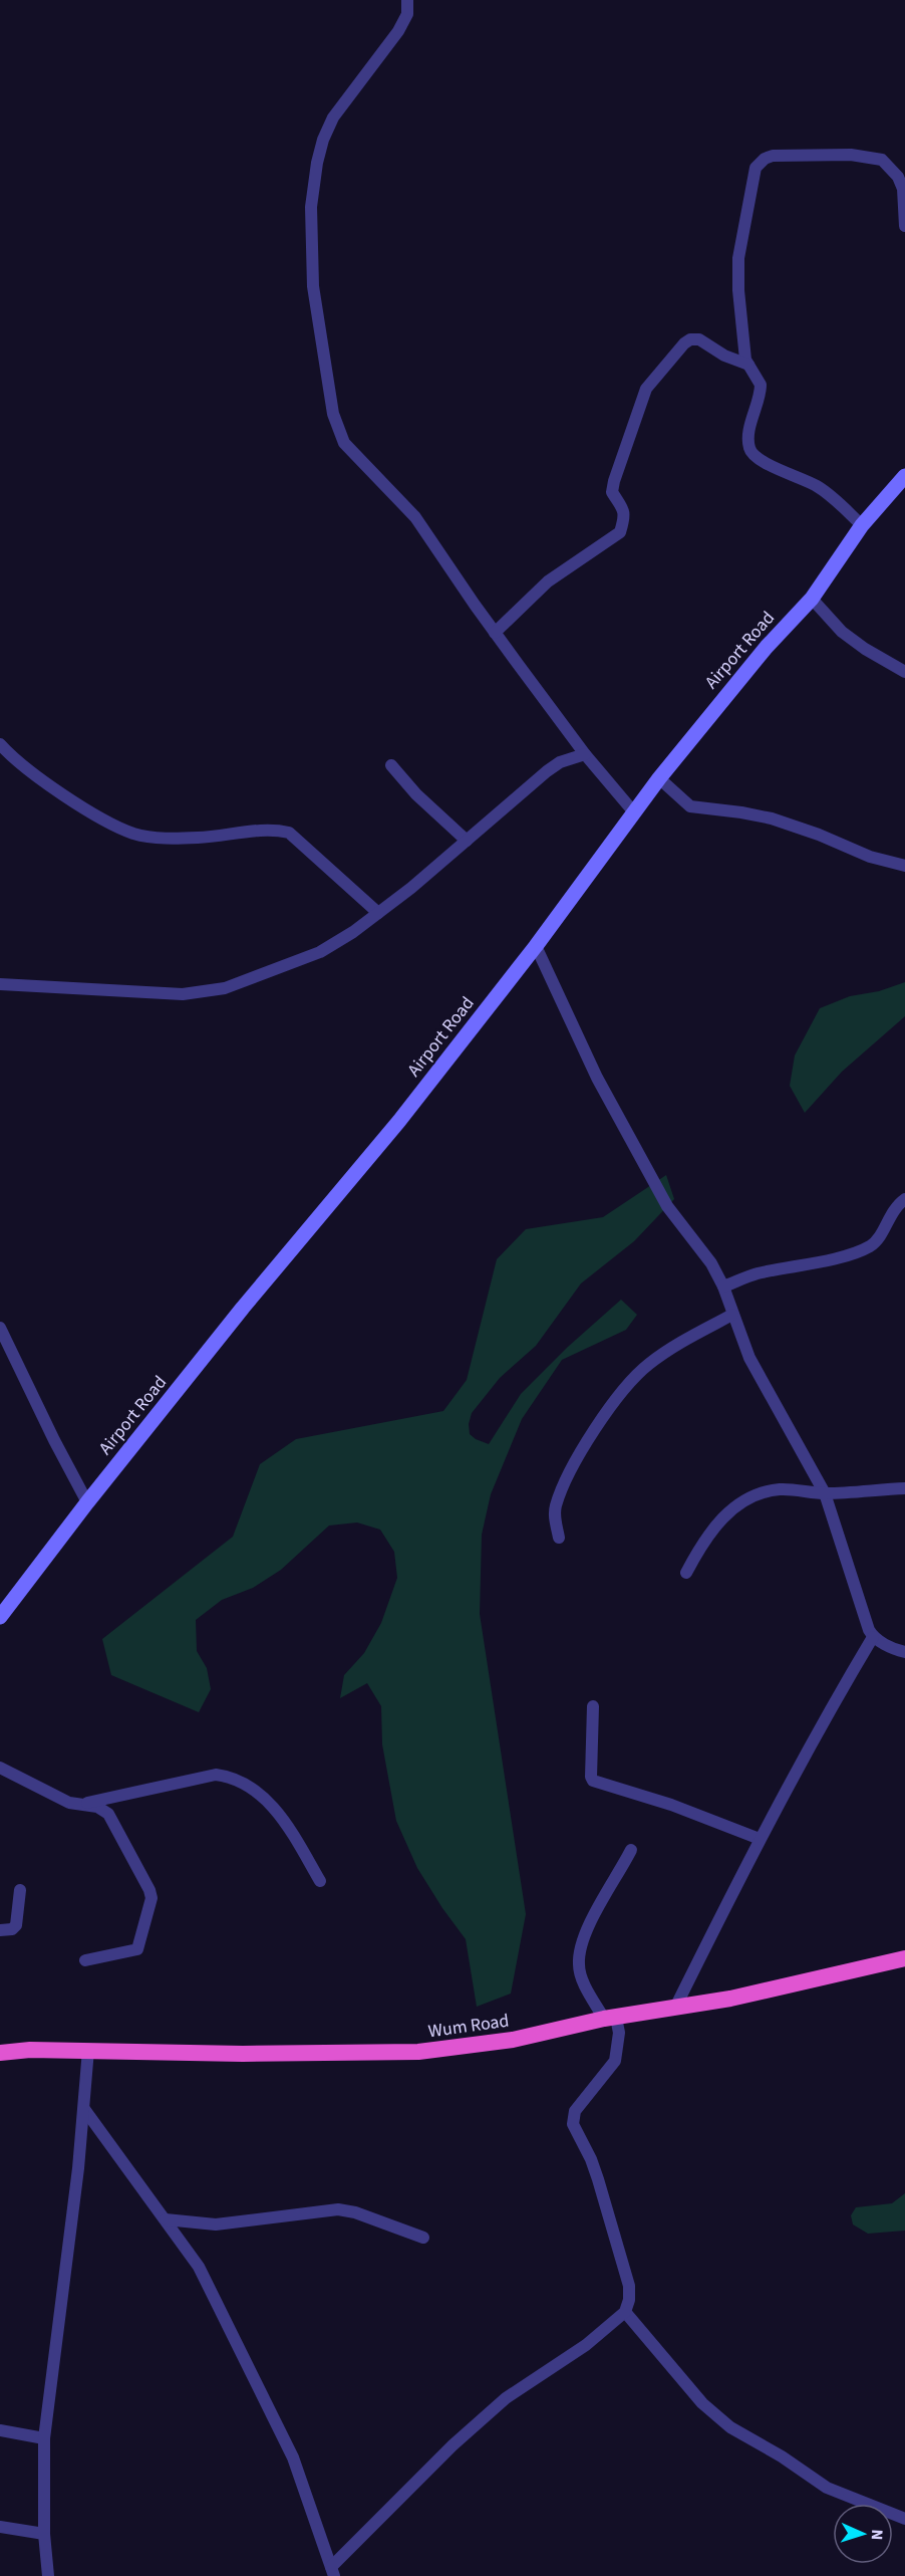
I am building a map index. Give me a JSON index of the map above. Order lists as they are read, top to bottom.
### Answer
{
  "streets": {
    "highway": ["Wum Road"],
    "main road": ["Airport Road"]
  },
  "north": "right"
}
